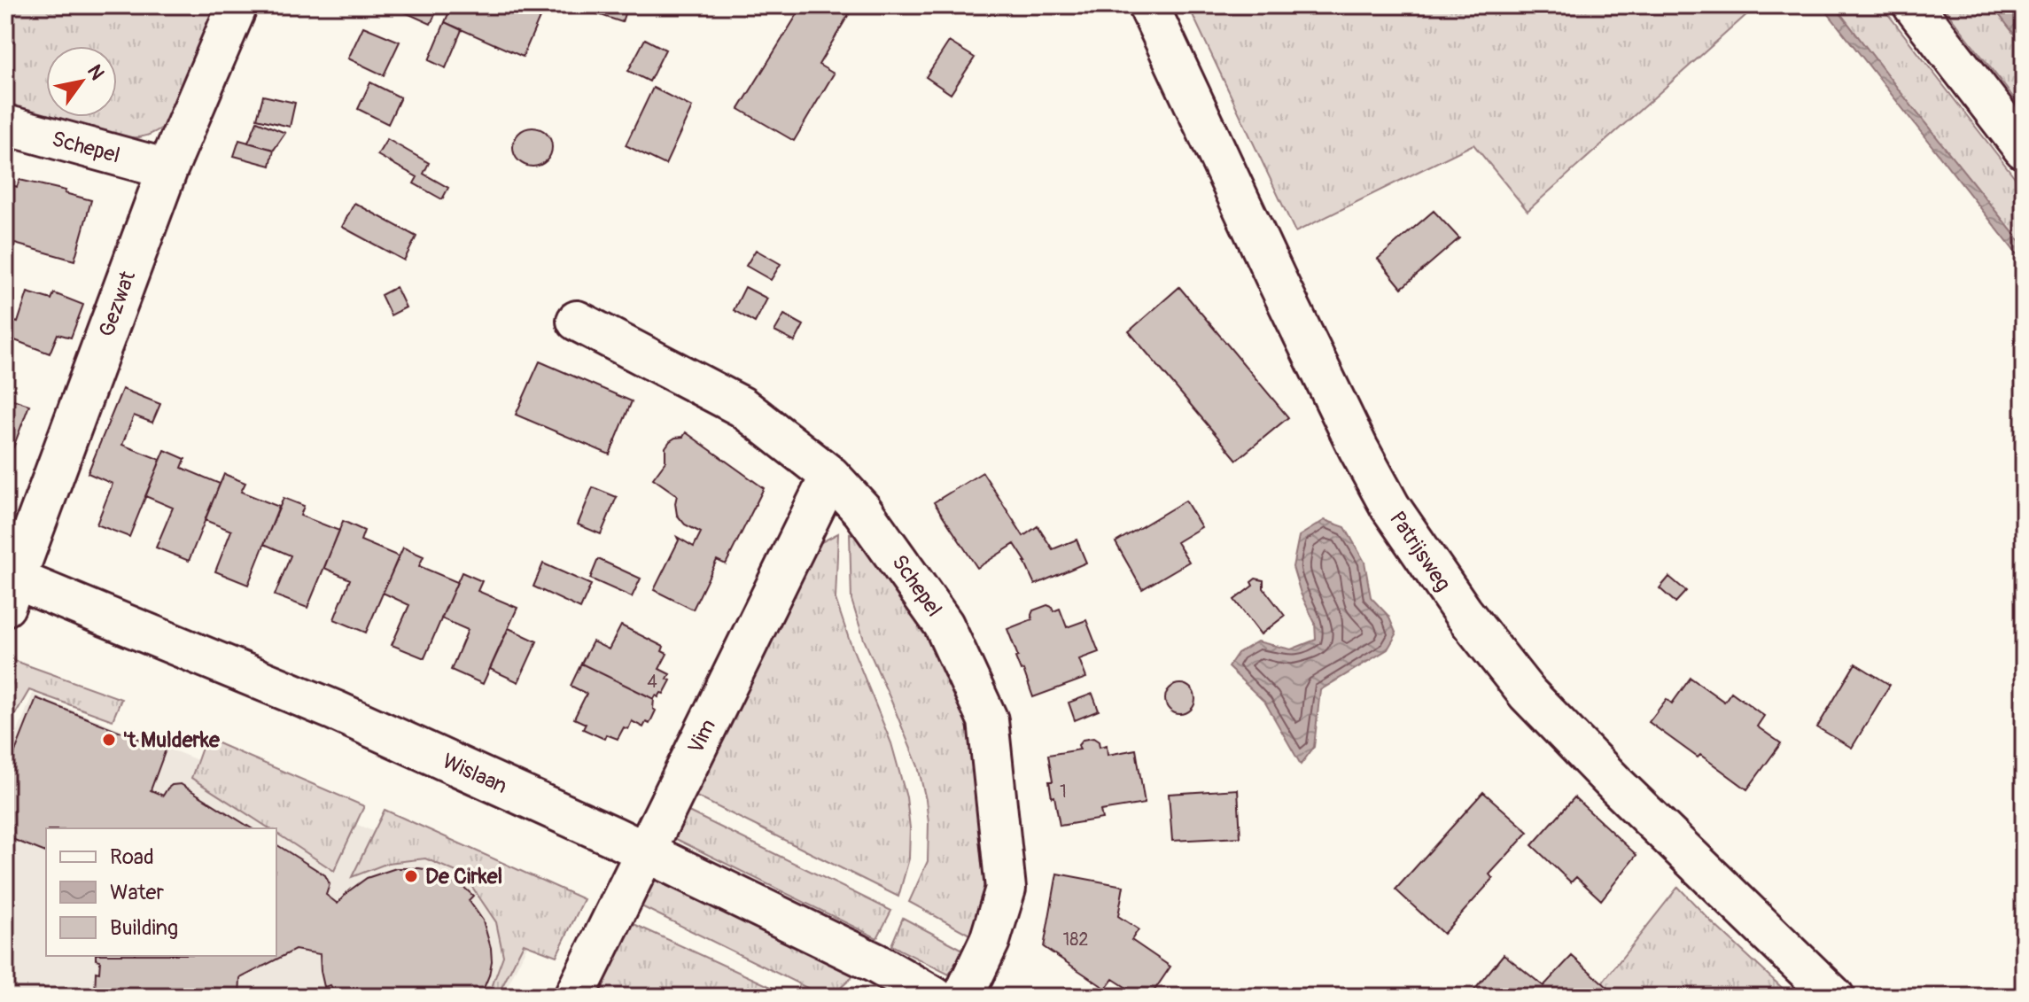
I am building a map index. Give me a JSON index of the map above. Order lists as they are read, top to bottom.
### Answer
{
  "streets": {
    "street": [
      "Schepel",
      "Gezwat",
      "Patrijsweg",
      "Vim",
      "Wislaan"
    ]
  },
  "crossings": [
    ["Schepel", "Gezwat"],
    ["Schepel", "Vim"],
    ["Gezwat", "Wislaan"],
    ["Vim", "Wislaan"]
  ],
  "places": ["'t Mulderke", "De Cirkel"],
  "house_numbers": ["4", "1", "182"],
  "legend": ["Road", "Water", "Building"],
  "north": "top right"
}
